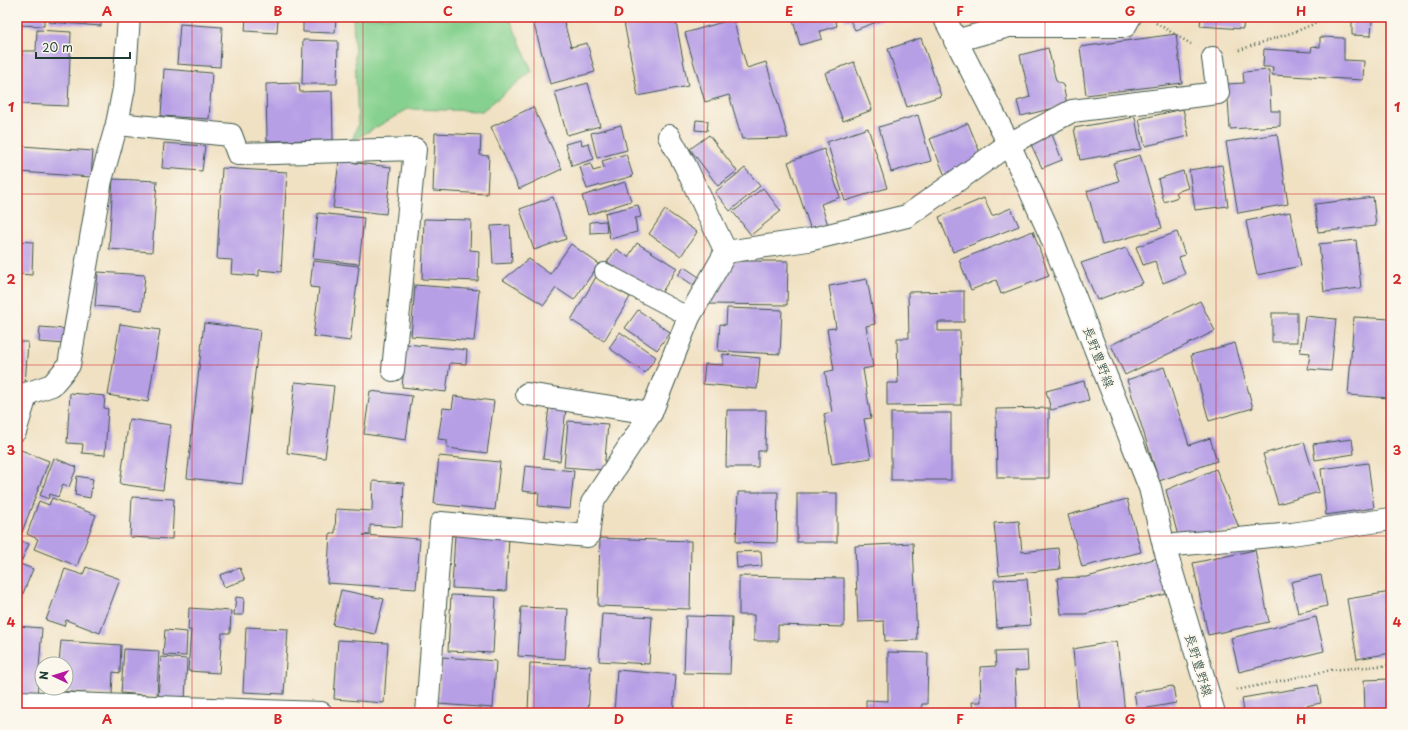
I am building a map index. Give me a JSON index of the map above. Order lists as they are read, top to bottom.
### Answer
{
  "streets": {
    "street": ["長野豊野線"]
  },
  "scale_bar": "20 m",
  "north": "left",
  "grid": {
    "columns": [
      "A",
      "B",
      "C",
      "D",
      "E",
      "F",
      "G",
      "H"
    ],
    "rows": [
      "1",
      "2",
      "3",
      "4"
    ]
  }
}
